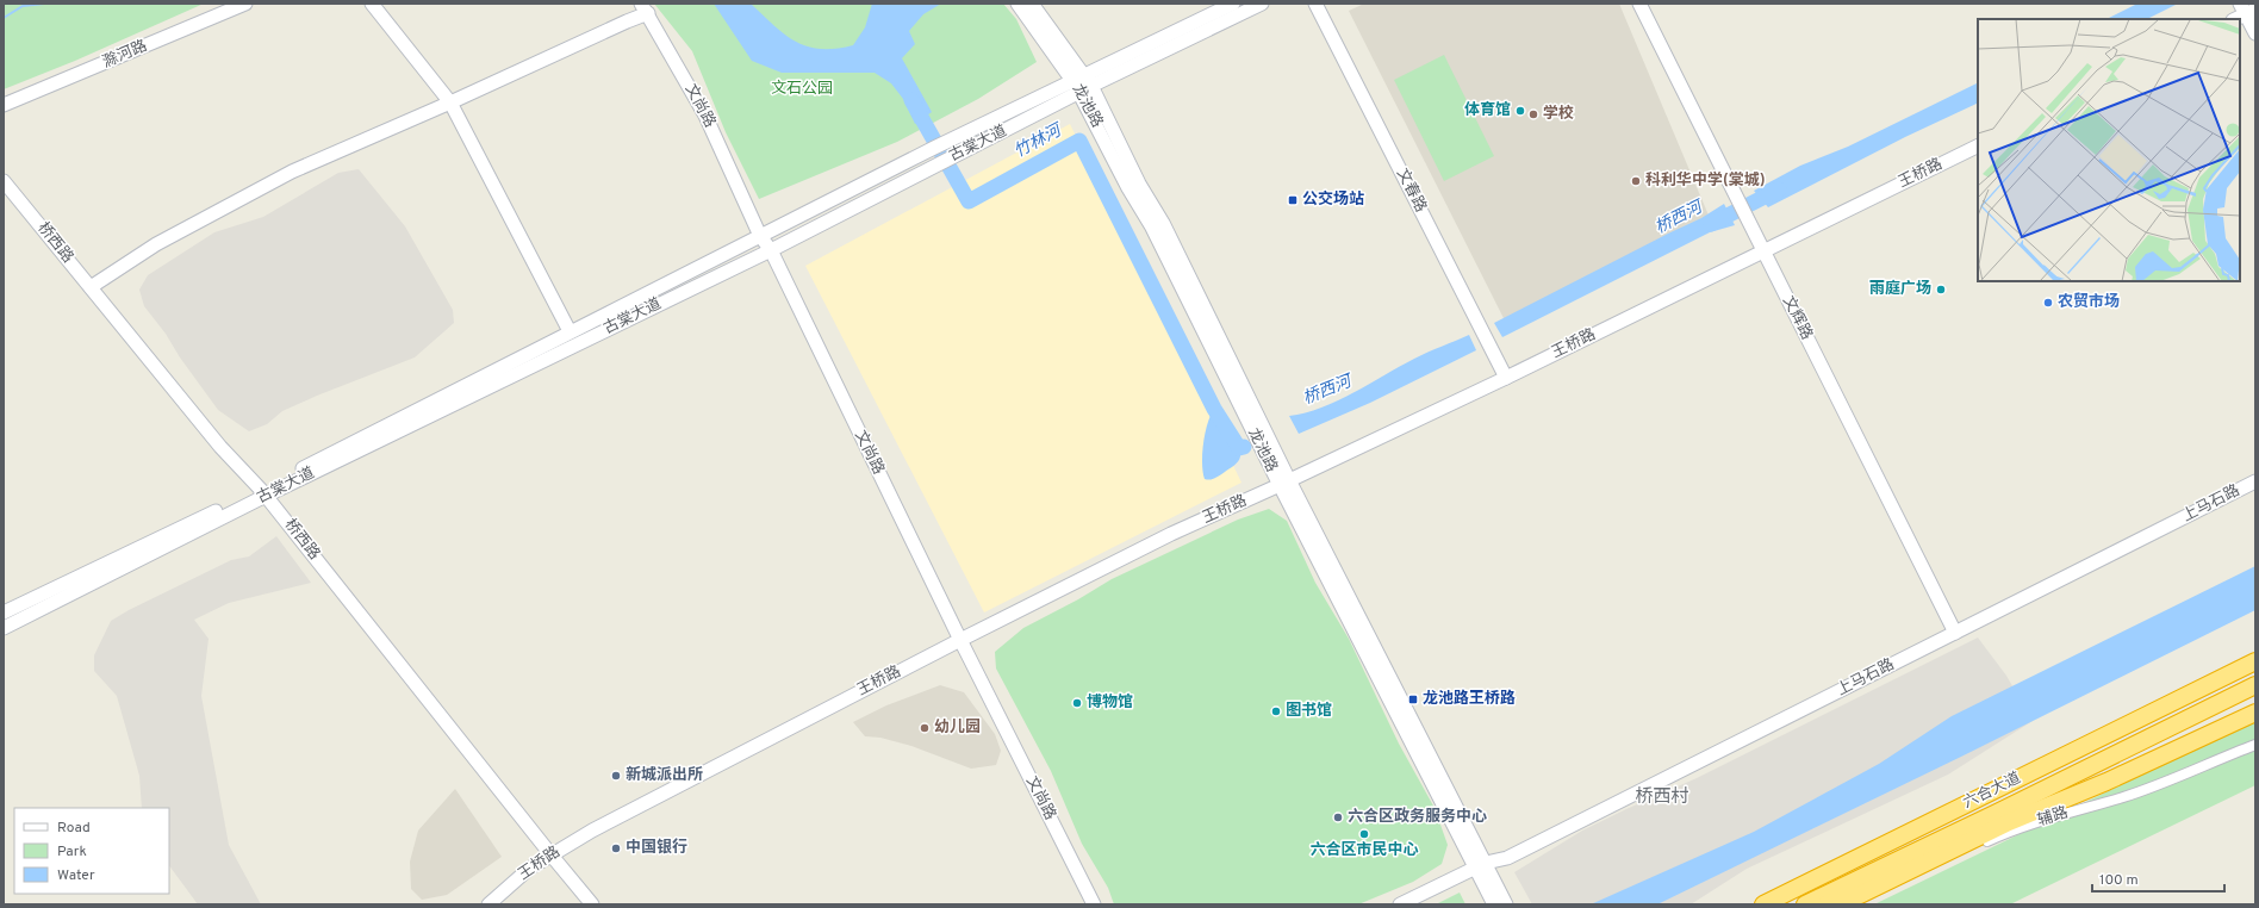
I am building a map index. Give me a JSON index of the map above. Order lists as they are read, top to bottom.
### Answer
{
  "streets": {
    "highway": ["六合大道"],
    "street": [
      "滁河路",
      "文尚路",
      "龙池路",
      "古棠大道",
      "王桥路",
      "文春路",
      "桥西路",
      "文辉路",
      "上马石路",
      "辅路"
    ]
  },
  "crossings": [
    ["文尚路", "古棠大道"],
    ["文尚路", "王桥路"],
    ["龙池路", "古棠大道"],
    ["龙池路", "王桥路"],
    ["龙池路", "上马石路"],
    ["古棠大道", "桥西路"],
    ["王桥路", "文春路"],
    ["王桥路", "桥西路"],
    ["王桥路", "文辉路"],
    ["文辉路", "上马石路"]
  ],
  "districts": ["桥西村"],
  "water": ["竹林河", "桥西河"],
  "parks": ["文石公园"],
  "places": {
    "other": [
      "体育馆",
      "学校",
      "科利华中学(棠城)",
      "雨庭广场",
      "农贸市场",
      "博物馆",
      "图书馆",
      "幼儿园",
      "新城派出所",
      "六合区政务服务中心",
      "六合区市民中心",
      "中国银行"
    ],
    "transit": ["公交场站", "龙池路王桥路"]
  },
  "legend": ["Road", "Park", "Water"],
  "scale_bar": "100 m"
}
